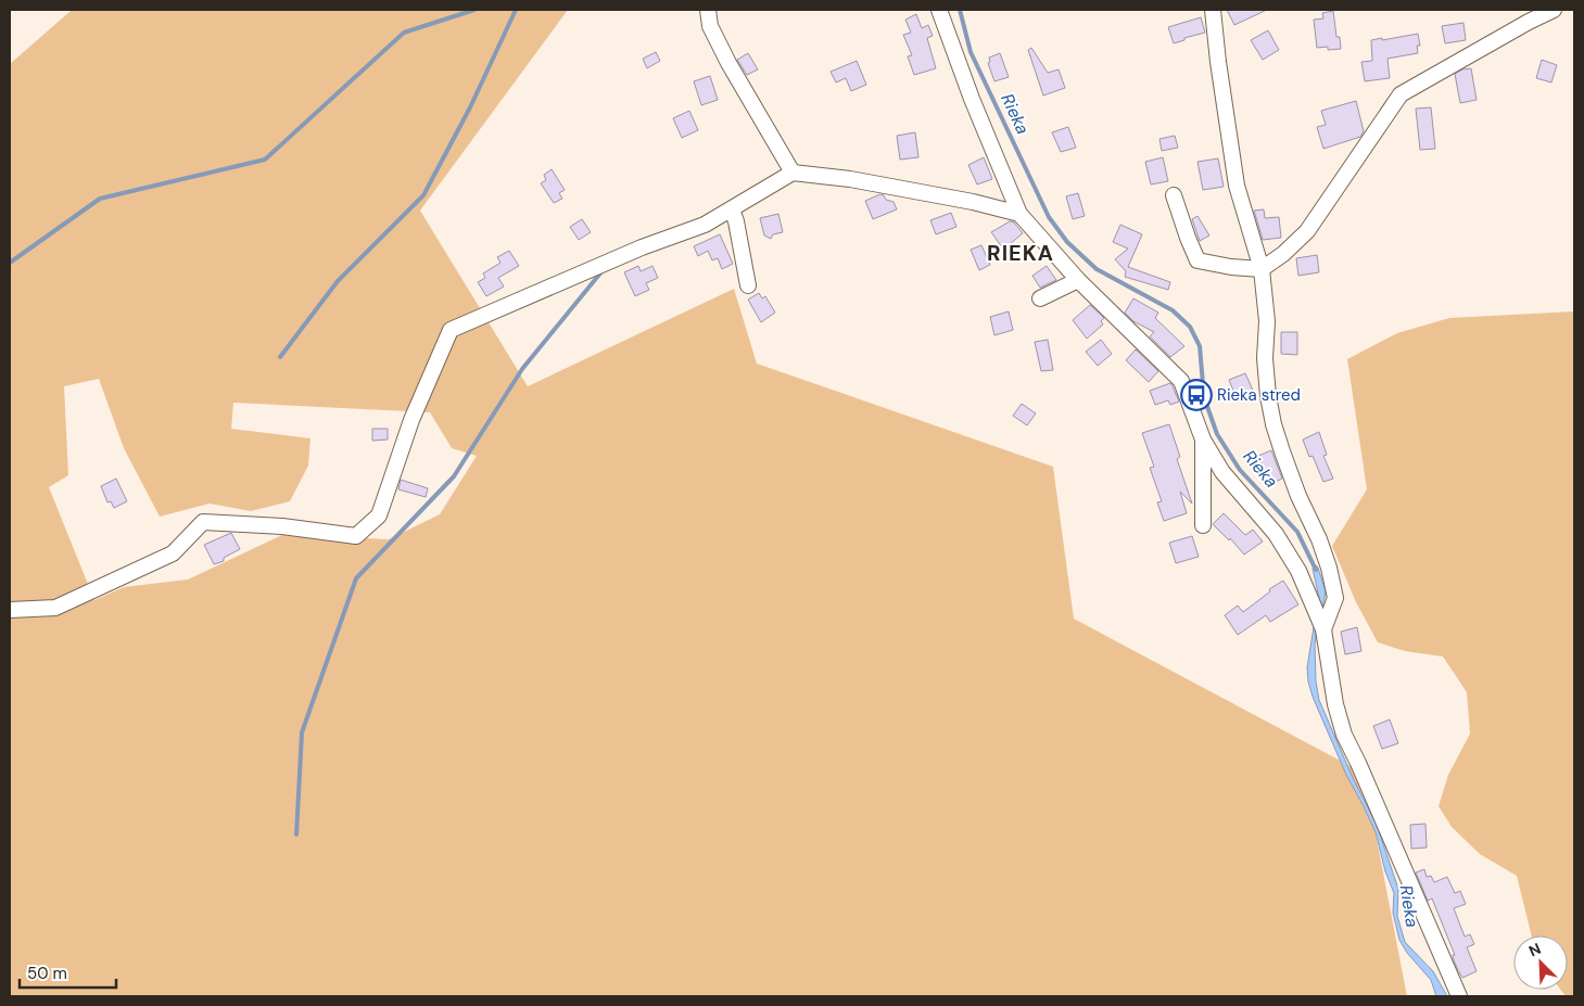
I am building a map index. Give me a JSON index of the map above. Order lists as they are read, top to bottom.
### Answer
{
  "districts": ["RIEKA"],
  "water": ["Rieka"],
  "places": {
    "bus stop": ["Rieka stred"]
  },
  "scale_bar": "50 m",
  "north": "top left"
}
